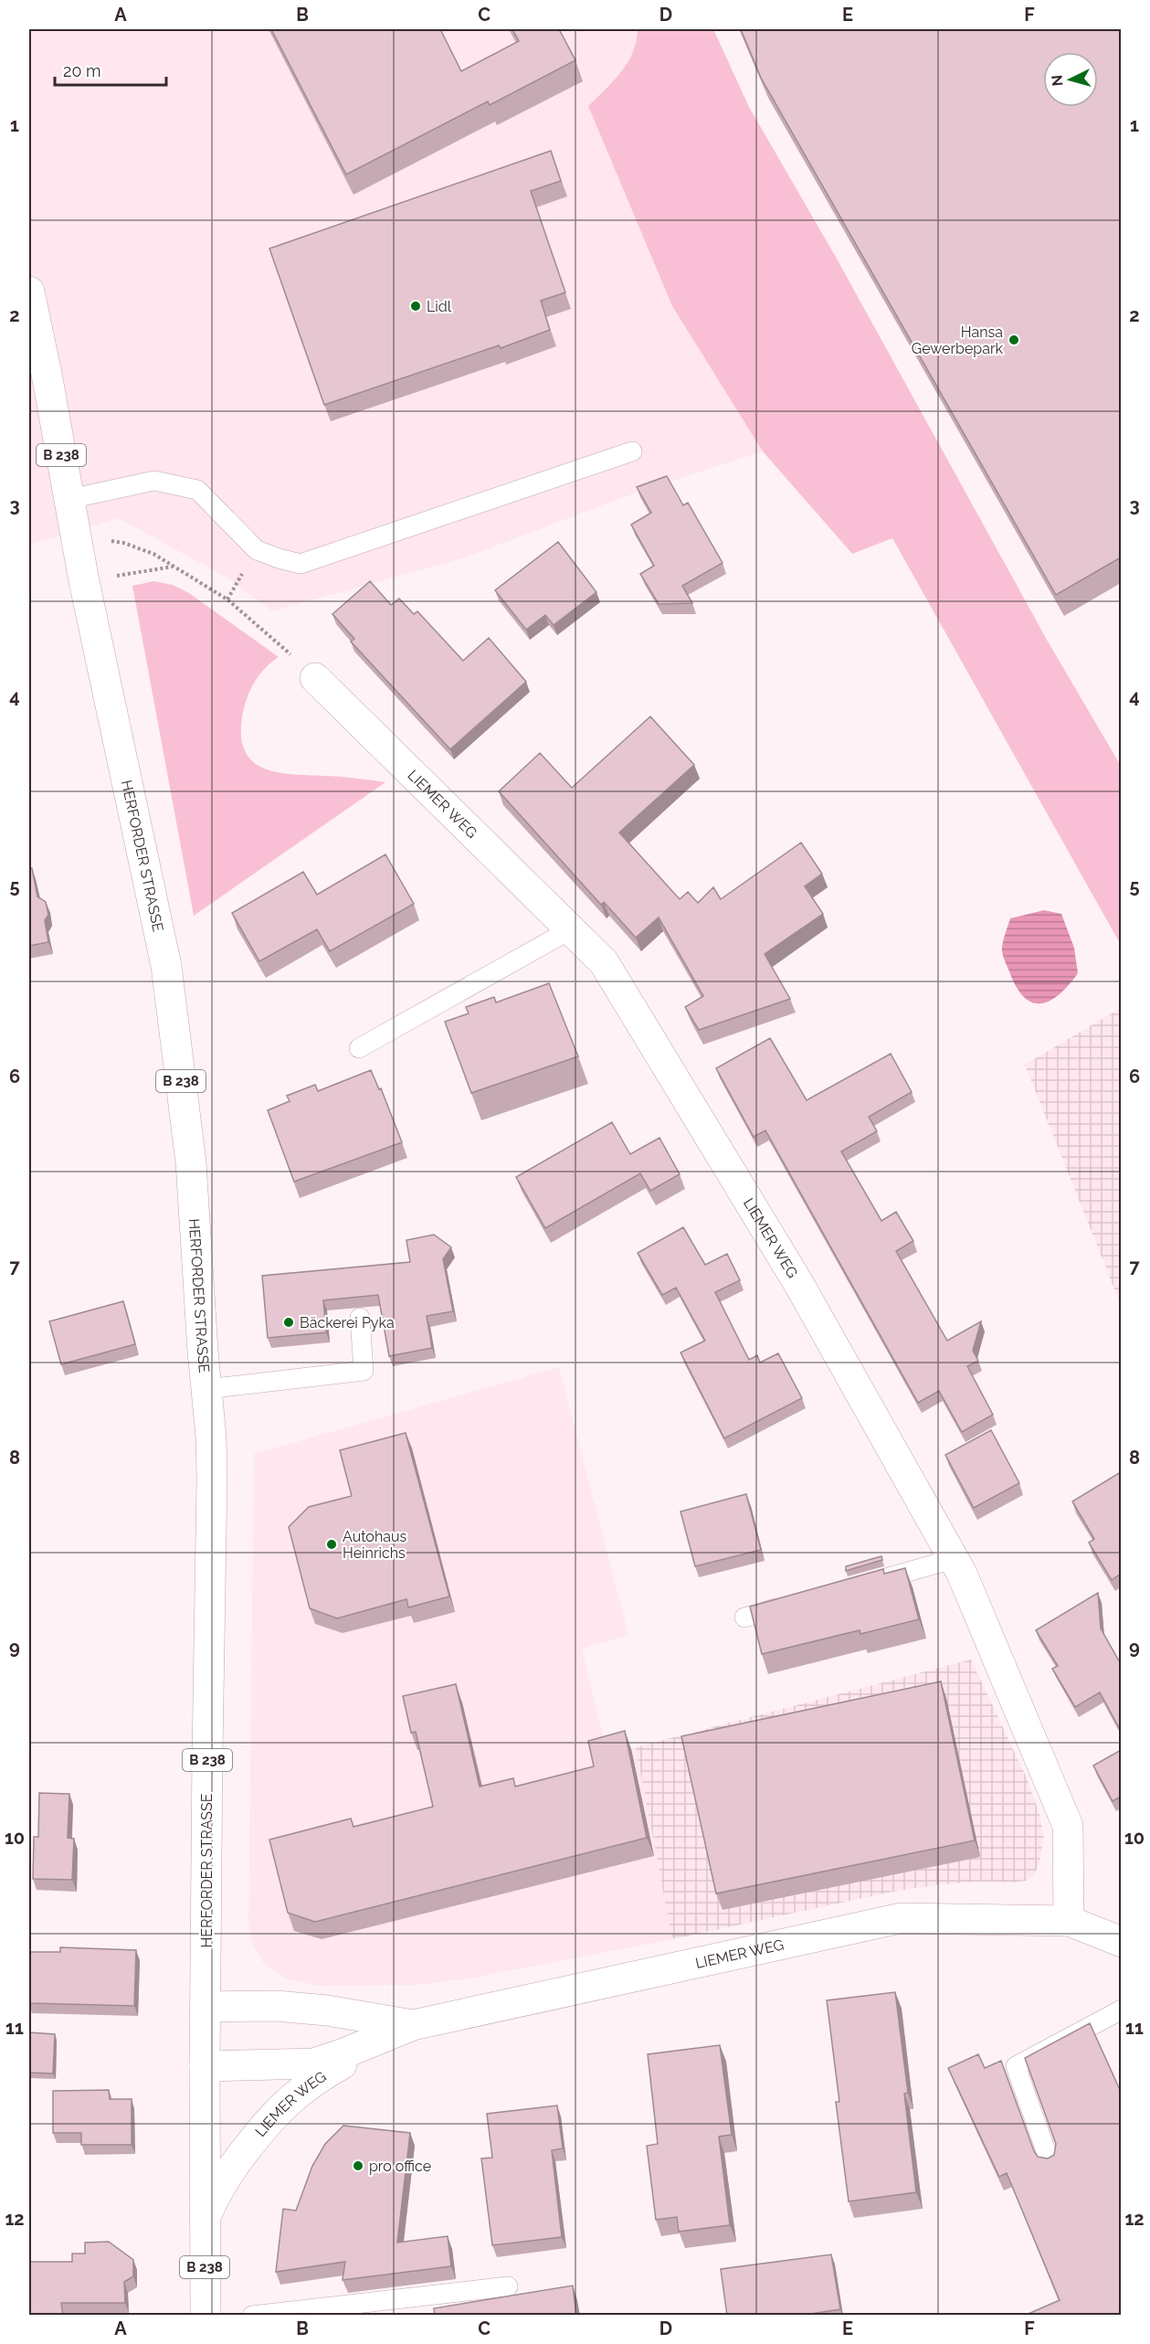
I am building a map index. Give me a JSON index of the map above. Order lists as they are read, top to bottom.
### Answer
{
  "streets": {
    "street": ["B 238", "LIEMER WEG", "HERFORDER STRASSE"]
  },
  "crossings": [
    ["LIEMER WEG", "HERFORDER STRASSE"]
  ],
  "places": [
    "Lidl",
    "Hansa Gewerbepark",
    "Bäckerei Pyka",
    "Autohaus Heinrichs",
    "pro office"
  ],
  "scale_bar": "20 m",
  "north": "left",
  "grid": {
    "columns": [
      "A",
      "B",
      "C",
      "D",
      "E",
      "F"
    ],
    "rows": [
      "1",
      "2",
      "3",
      "4",
      "5",
      "6",
      "7",
      "8",
      "9",
      "10",
      "11",
      "12"
    ]
  }
}
